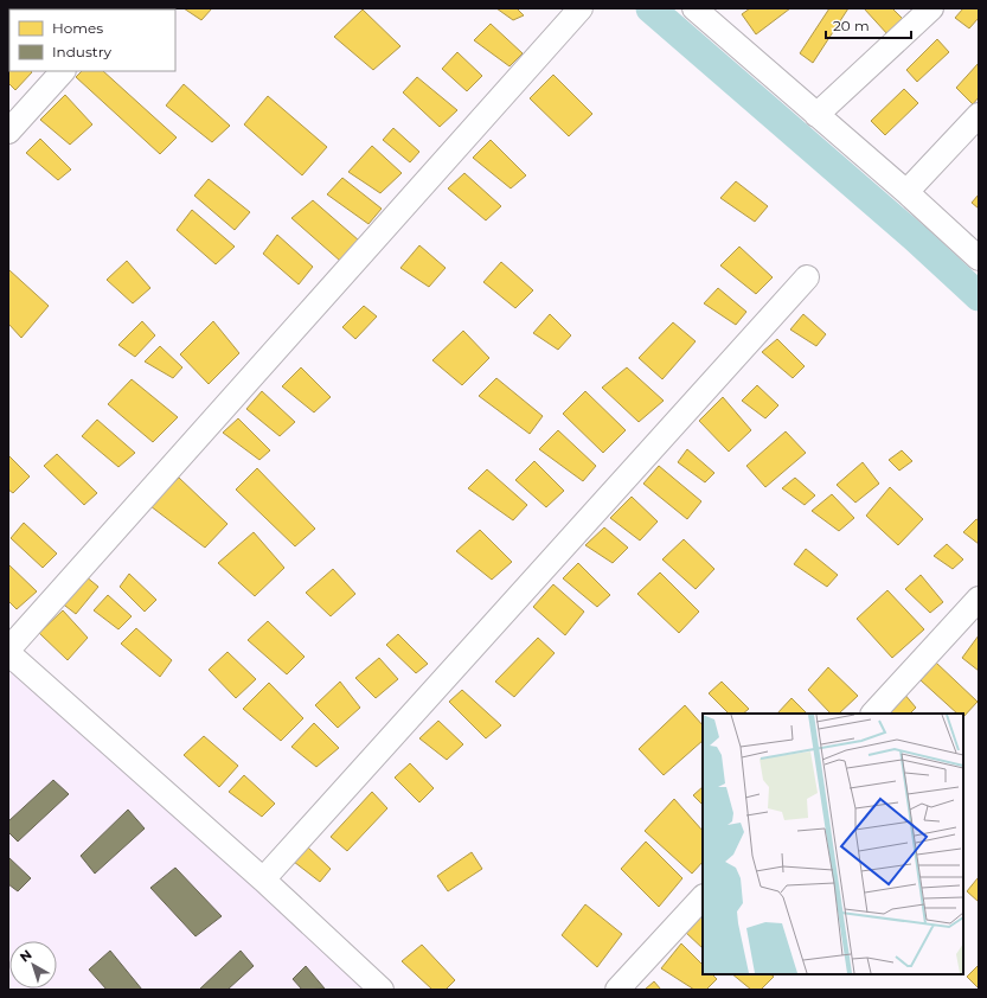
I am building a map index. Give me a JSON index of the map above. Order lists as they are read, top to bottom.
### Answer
{
  "legend": ["Homes", "Industry"],
  "scale_bar": "20 m",
  "north": "top left"
}
